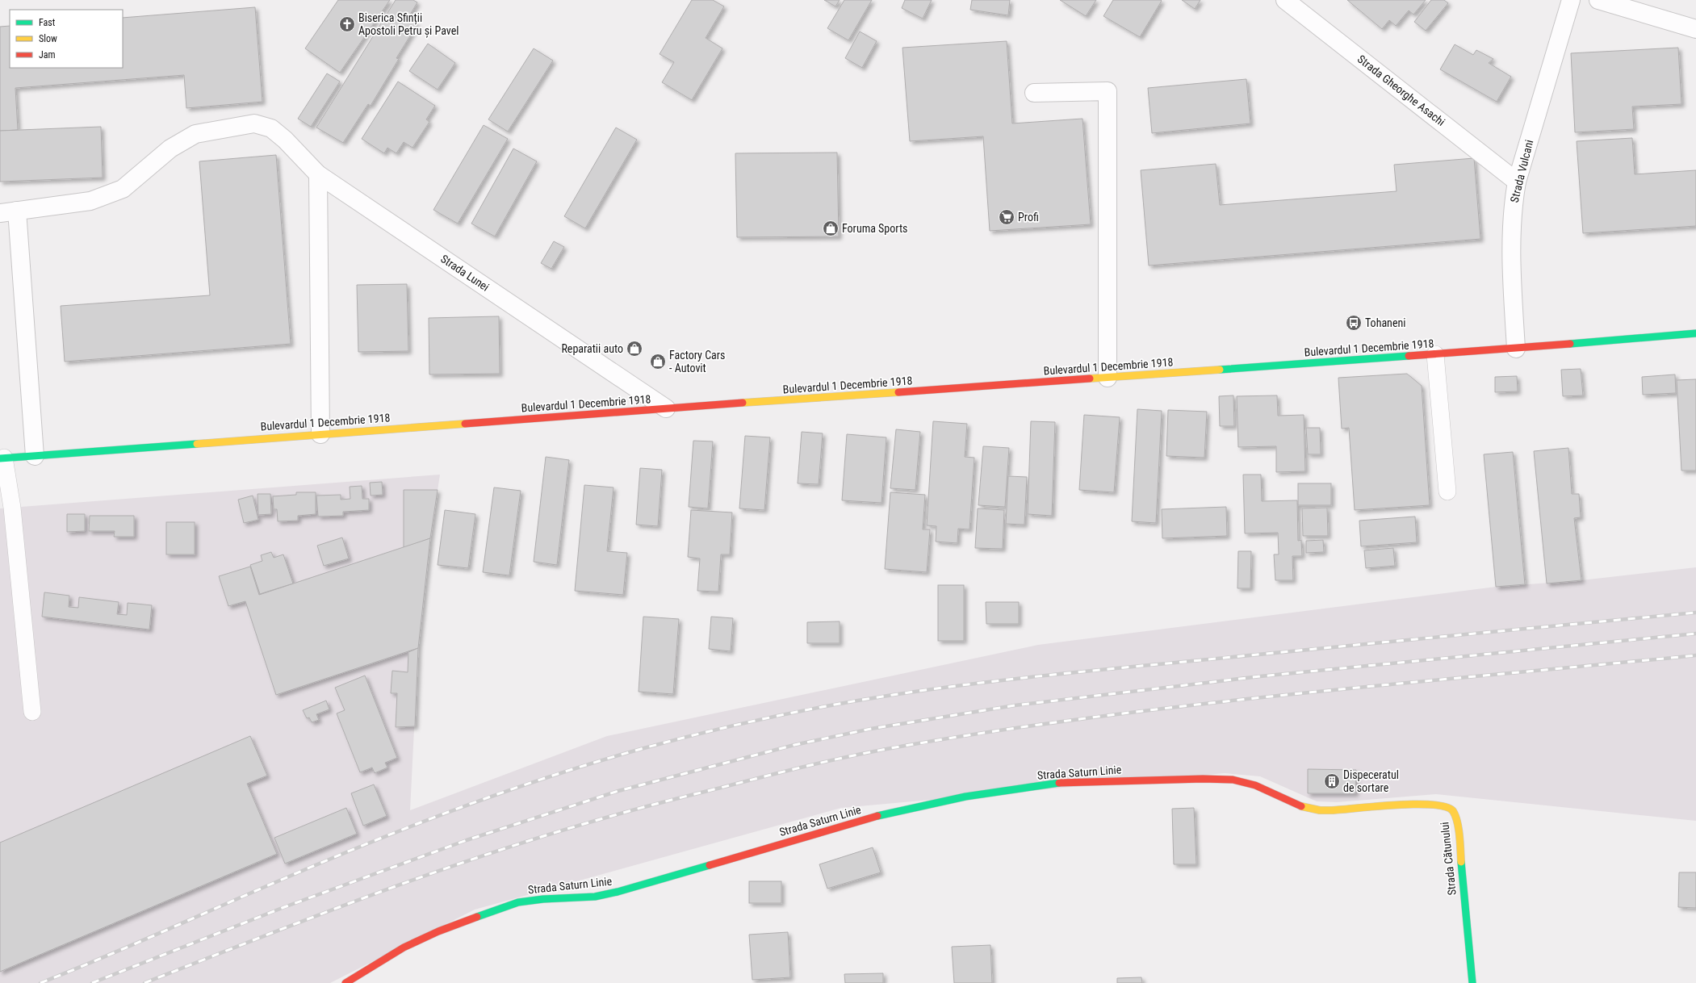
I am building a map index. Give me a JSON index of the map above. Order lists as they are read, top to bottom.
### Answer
{
  "streets": {
    "main road": ["Bulevardul 1 Decembrie 1918", "Strada Saturn Linie", "Strada Cătunului"],
    "street": ["Strada Gheorghe Asachi", "Strada Vulcani", "Strada Lunei"]
  },
  "crossings": [
    ["Strada Gheorghe Asachi", "Strada Vulcani"],
    ["Strada Vulcani", "Bulevardul 1 Decembrie 1918"],
    ["Strada Lunei", "Bulevardul 1 Decembrie 1918"],
    ["Strada Saturn Linie", "Strada Cătunului"]
  ],
  "places": {
    "church": ["Biserica Sfinții Apostoli Petru și Pavel"],
    "supermarket": ["Profi"],
    "shop": ["Foruma Sports", "Reparatii auto", "Factory Cars - Autovit"],
    "bus stop": ["Tohaneni"],
    "building": ["Dispeceratul de sortare"]
  },
  "legend": ["Fast", "Slow", "Jam"]
}
